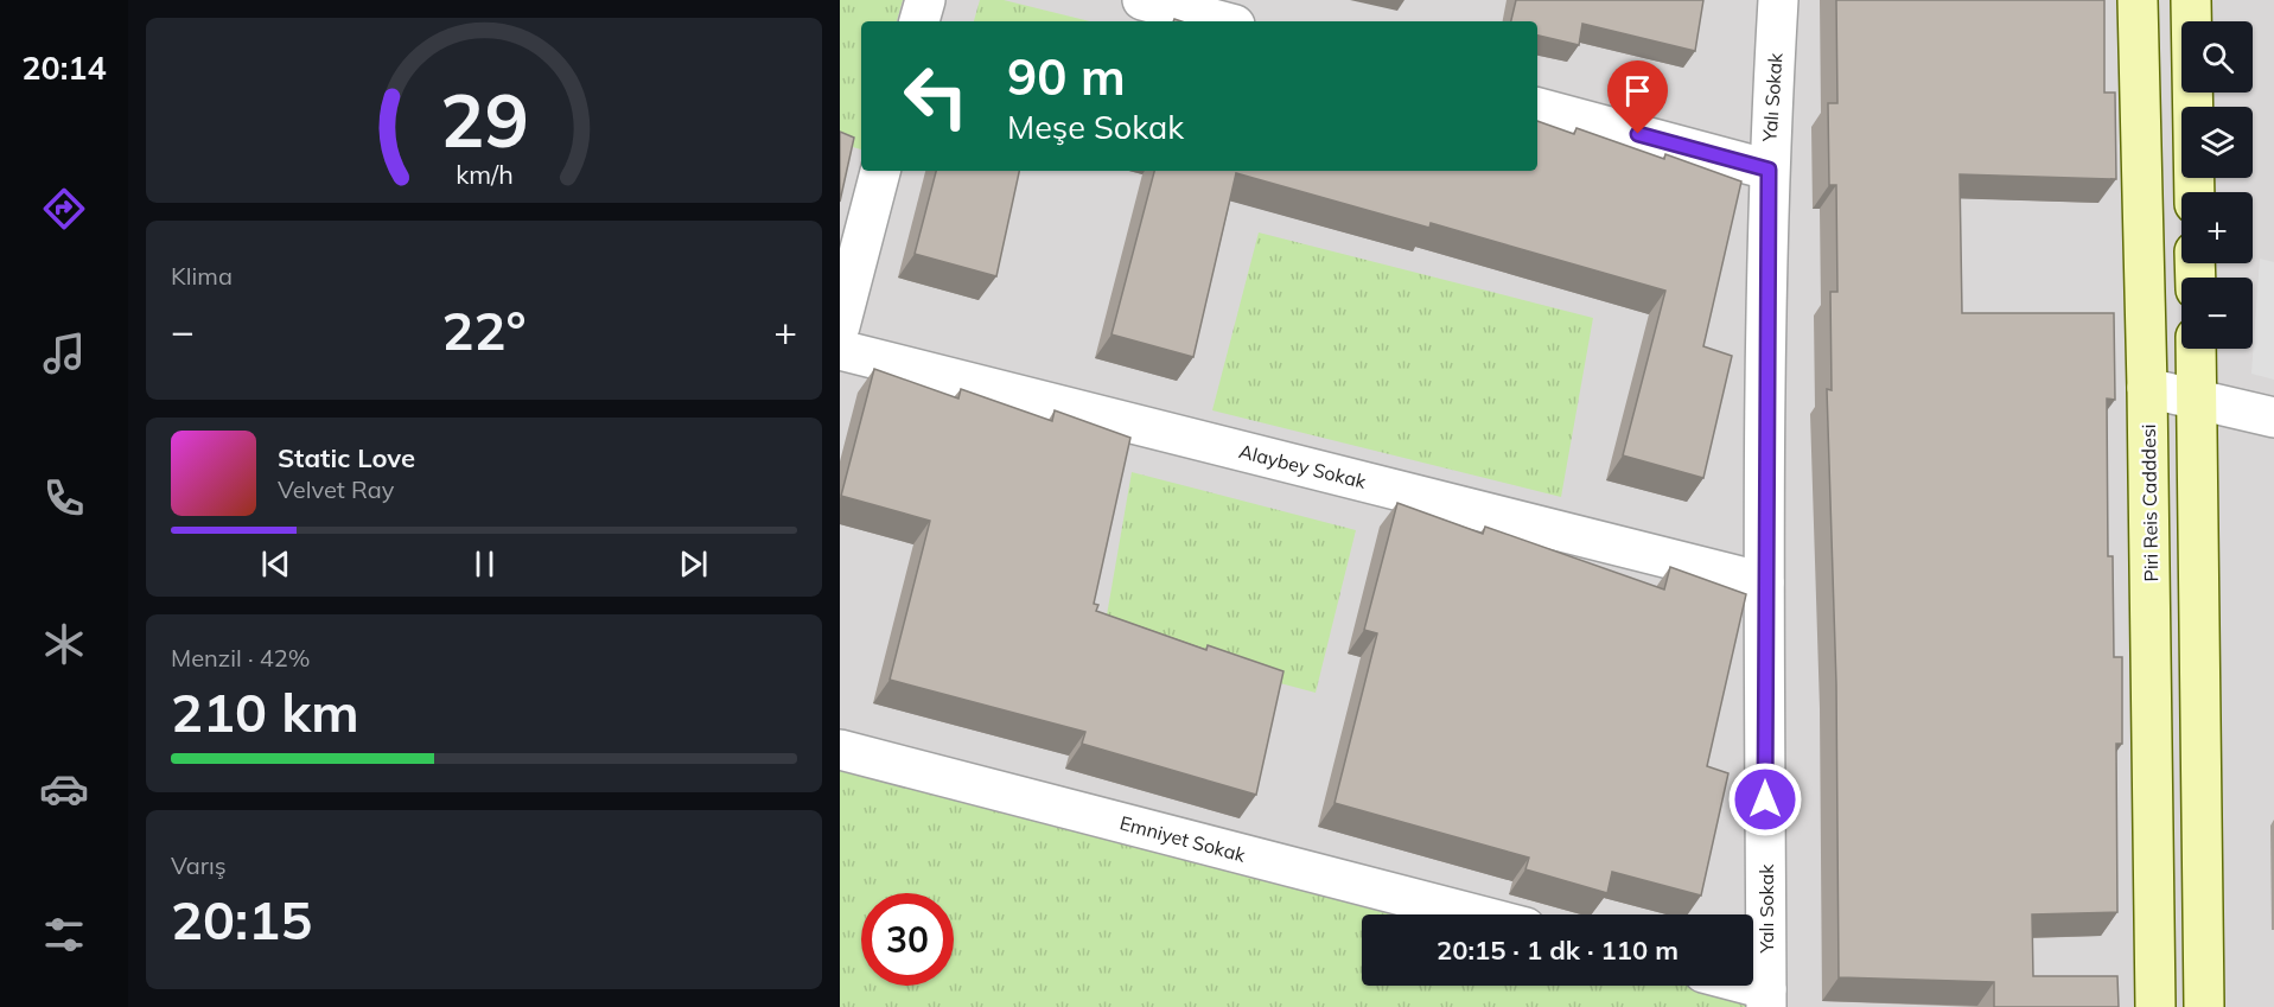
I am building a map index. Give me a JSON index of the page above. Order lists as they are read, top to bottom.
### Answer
{
  "streets": {
    "main road": ["Piri Reis Cadddesi"],
    "street": ["Yalı Sokak", "Alaybey Sokak", "Emniyet Sokak"]
  },
  "crossings": [
    ["Yalı Sokak", "Alaybey Sokak"]
  ],
  "page": {
    "tabs": "20:14",
    "map_buttons": ["+", "−"],
    "turn": ["90 m", "Meşe Sokak"],
    "tile": [
      "Klima",
      ["Menzil · 42%", "210 km"],
      ["Varış", "20:15"]
    ],
    "heat": ["−", "22°", "+"],
    "song": ["Static Love", "Velvet Ray"],
    "limit": "30",
    "trip": "20:15 · 1 dk · 110 m",
    "gauge": ["29", "km/h"]
  }
}
